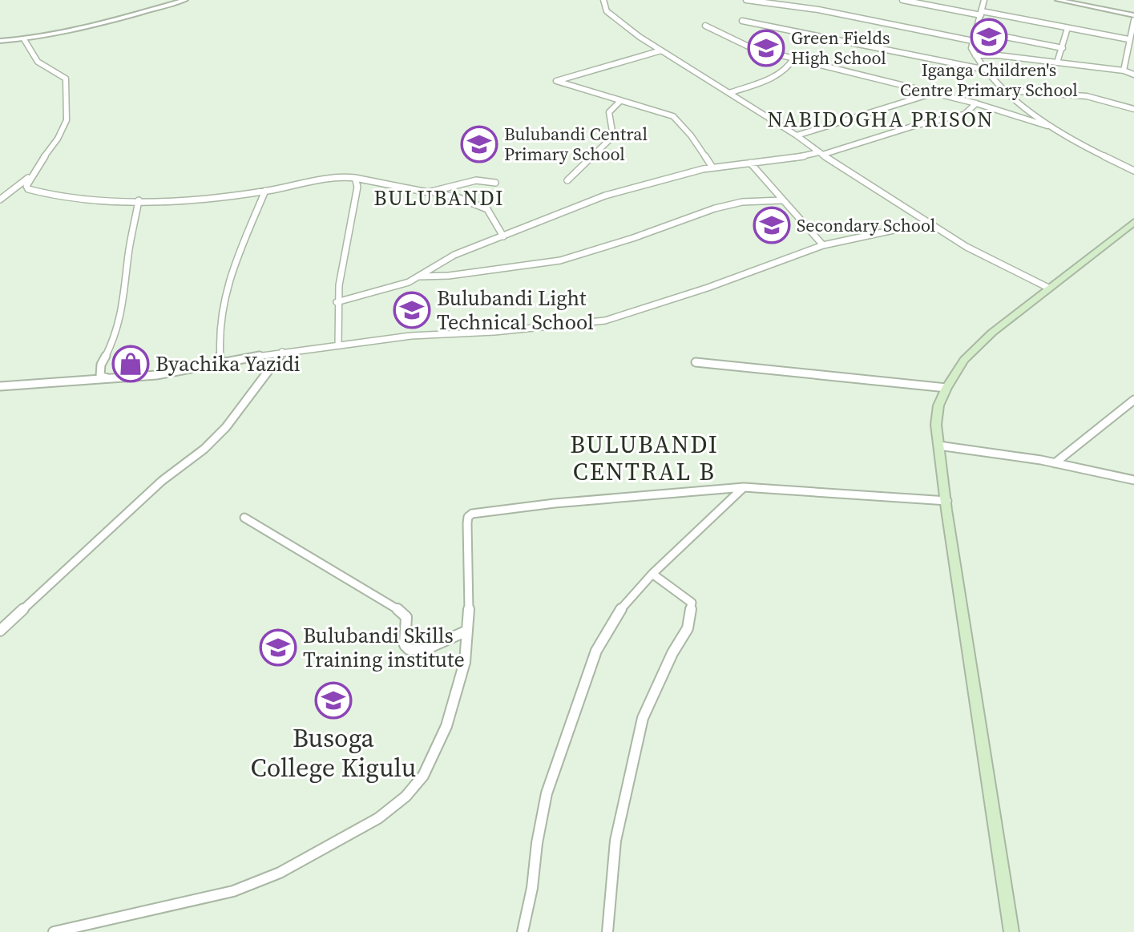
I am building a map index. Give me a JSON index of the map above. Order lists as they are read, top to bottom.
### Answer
{
  "districts": ["NABIDOGHA PRISON", "BULUBANDI", "BULUBANDI CENTRAL B"],
  "places": {
    "school or university": [
      "Iganga Children's Centre Primary School",
      "Green Fields High School",
      "Bulubandi Central Primary School",
      "Secondary School",
      "Bulubandi Light Technical School",
      "Bulubandi Skills Training institute",
      "Busoga College Kigulu"
    ],
    "shop": ["Byachika Yazidi"]
  }
}
